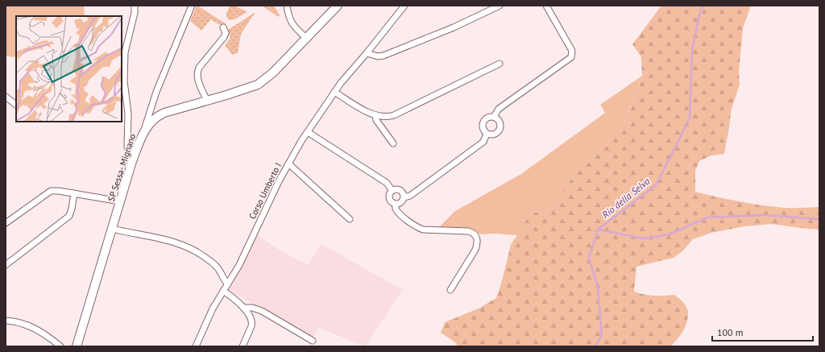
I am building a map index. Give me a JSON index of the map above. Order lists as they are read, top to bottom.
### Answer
{
  "streets": {
    "street": ["SP Sessa- Mignano", "Corso Umberto I"]
  },
  "water": ["Rio della Selva"],
  "scale_bar": "100 m"
}
